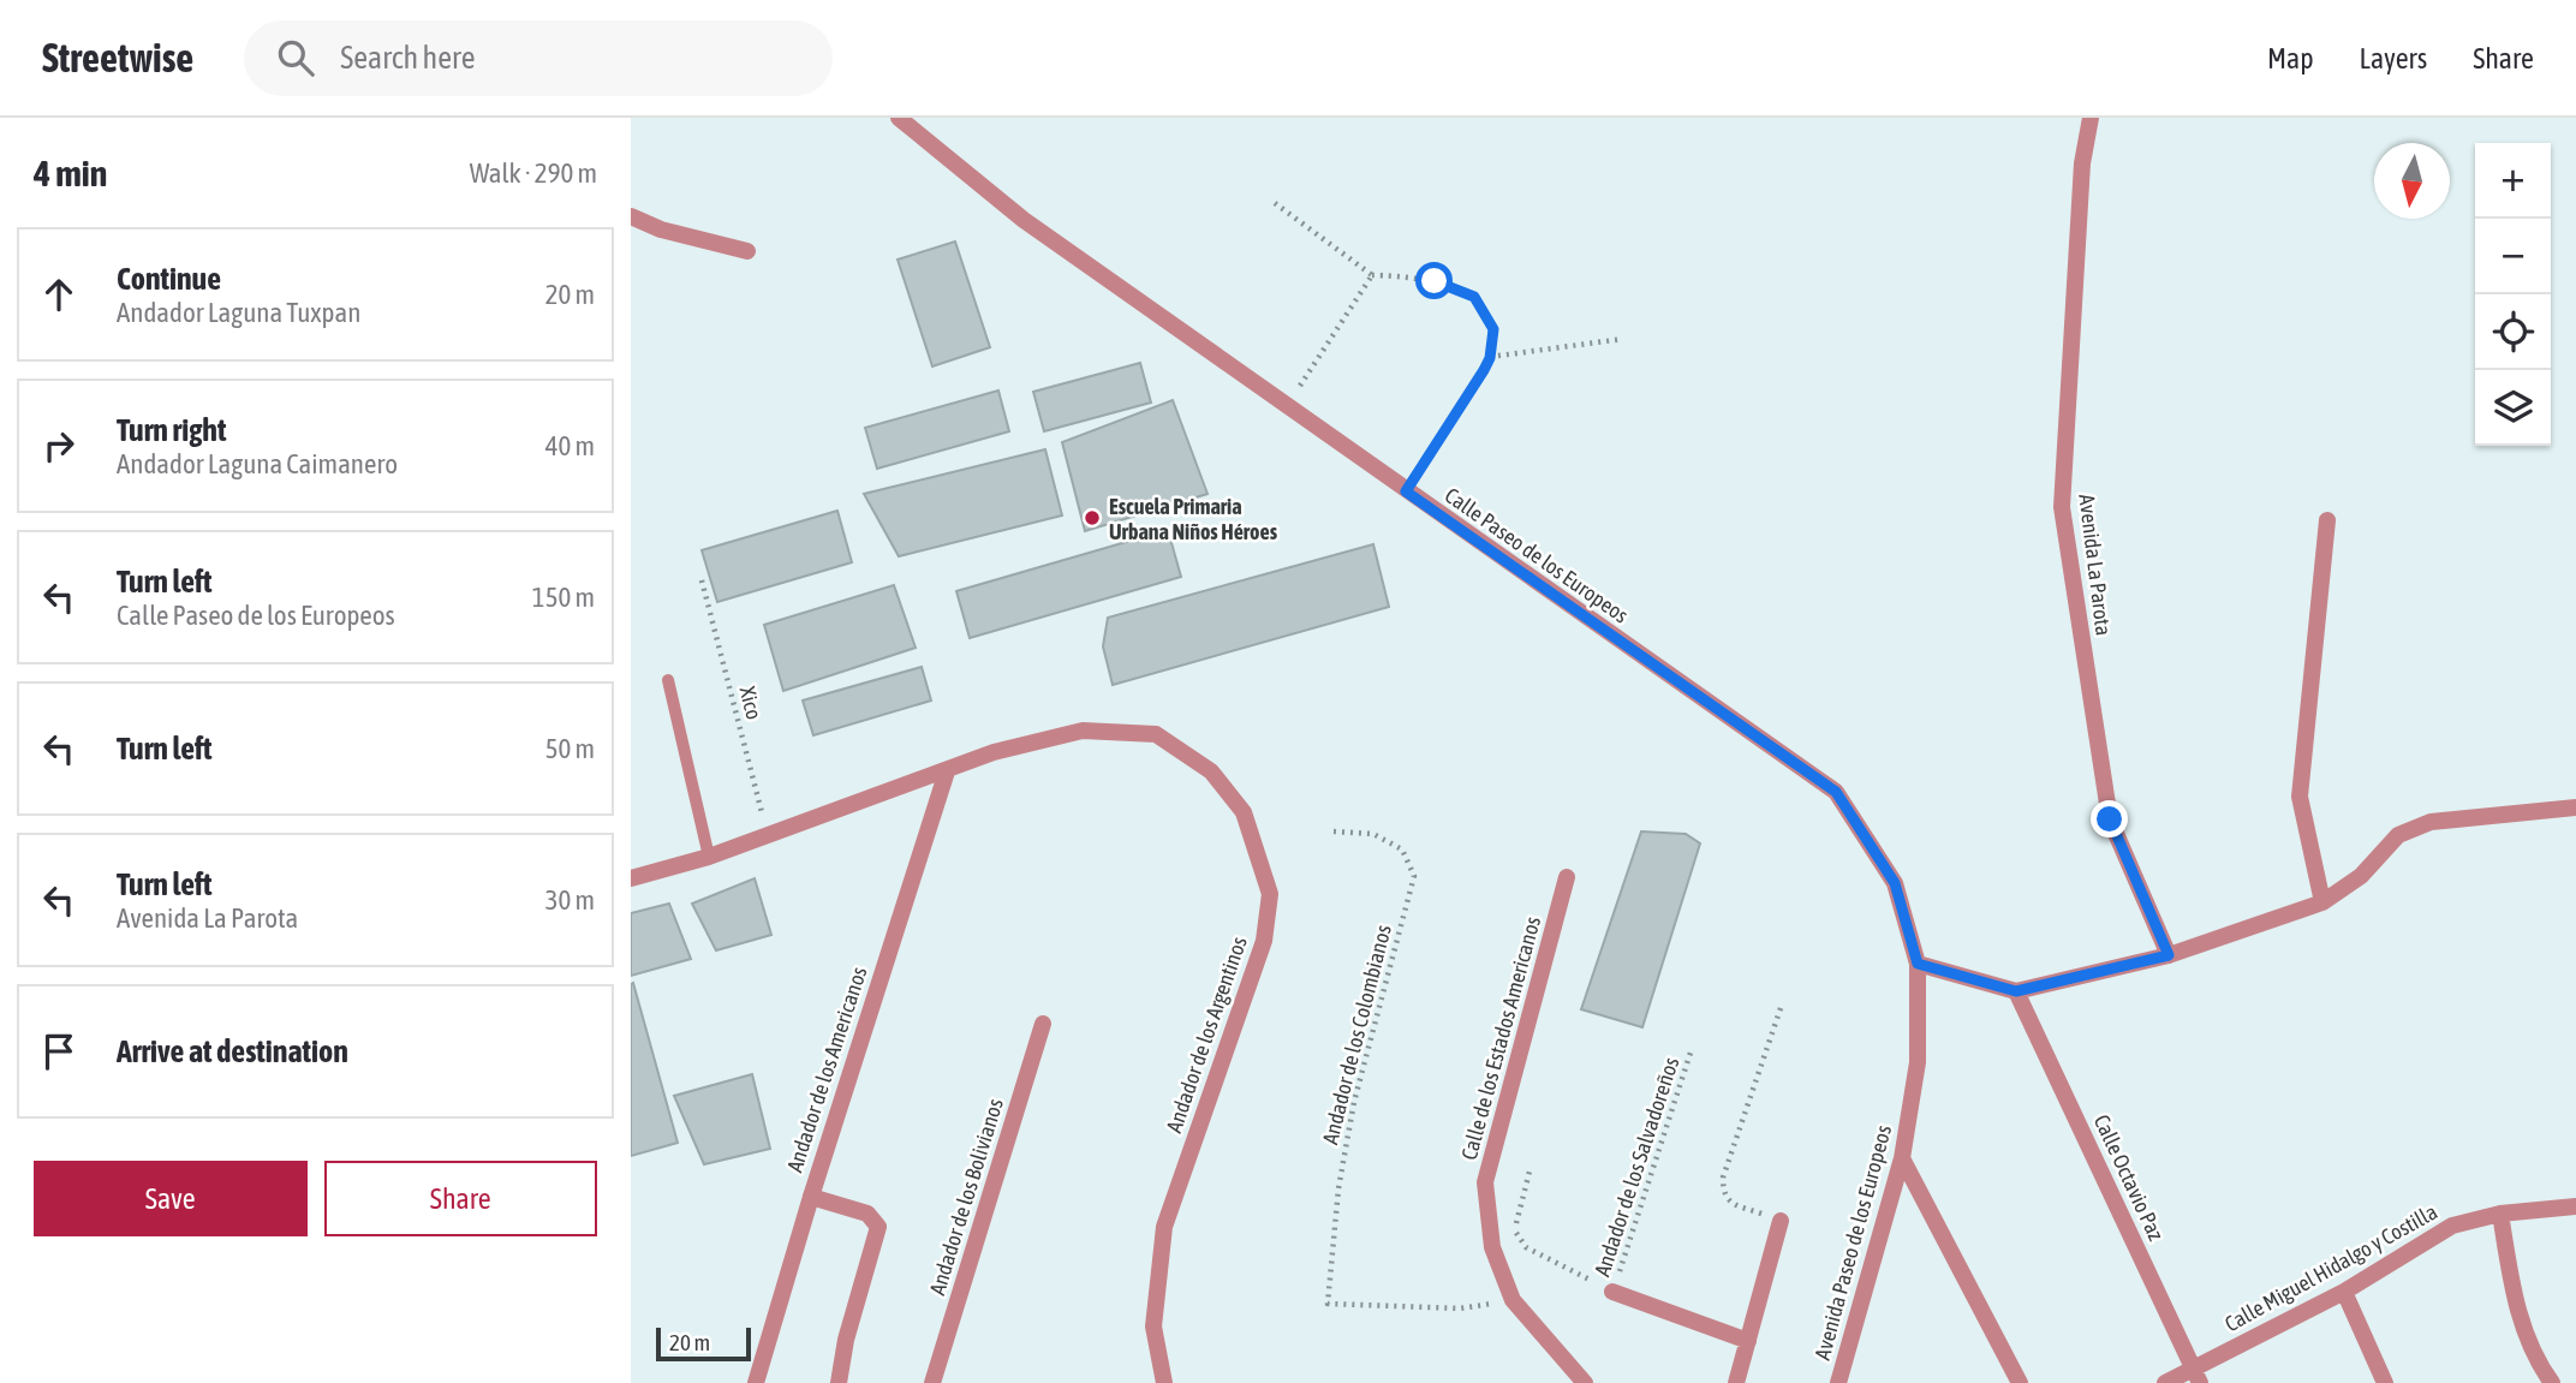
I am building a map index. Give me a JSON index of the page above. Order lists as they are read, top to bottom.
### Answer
{
  "streets": {
    "street": [
      "Calle Paseo de los Europeos",
      "Avenida La Parota",
      "Andador de los Argentinos",
      "Calle de los Estados Americanos",
      "Andador de los Americanos",
      "Calle Octavio Paz",
      "Andador de los Bolivianos",
      "Avenida Paseo de los Europeos",
      "Calle Miguel Hidalgo y Costilla"
    ],
    "path": ["Xico", "Andador de los Colombianos", "Andador de los Salvadoreños"]
  },
  "crossings": [
    ["Calle Paseo de los Europeos", "Avenida Paseo de los Europeos"],
    ["Xico", "Andador de los Argentinos"],
    ["Andador de los Argentinos", "Andador de los Americanos"],
    ["Andador de los Colombianos", "Calle de los Estados Americanos"],
    ["Calle Octavio Paz", "Calle Miguel Hidalgo y Costilla"]
  ],
  "places": ["Escuela Primaria Urbana Niños Héroes"],
  "scale_bar": "20 m",
  "north": "bottom",
  "page": {
    "header": "Streetwise",
    "search": "Search here",
    "nav": ["Map", "Layers", "Share"],
    "heading": ["4 min", "Walk · 290 m"],
    "map_buttons": ["+", "−"],
    "list": [
      ["Continue", "Andador Laguna Tuxpan", "20 m"],
      ["Turn right", "Andador Laguna Caimanero", "40 m"],
      ["Turn left", "Calle Paseo de los Europeos", "150 m"],
      ["Turn left", "50 m"],
      ["Turn left", "Avenida La Parota", "30 m"],
      "Arrive at destination"
    ],
    "buttons": ["Save", "Share"],
    "scale": "20 m"
  }
}
